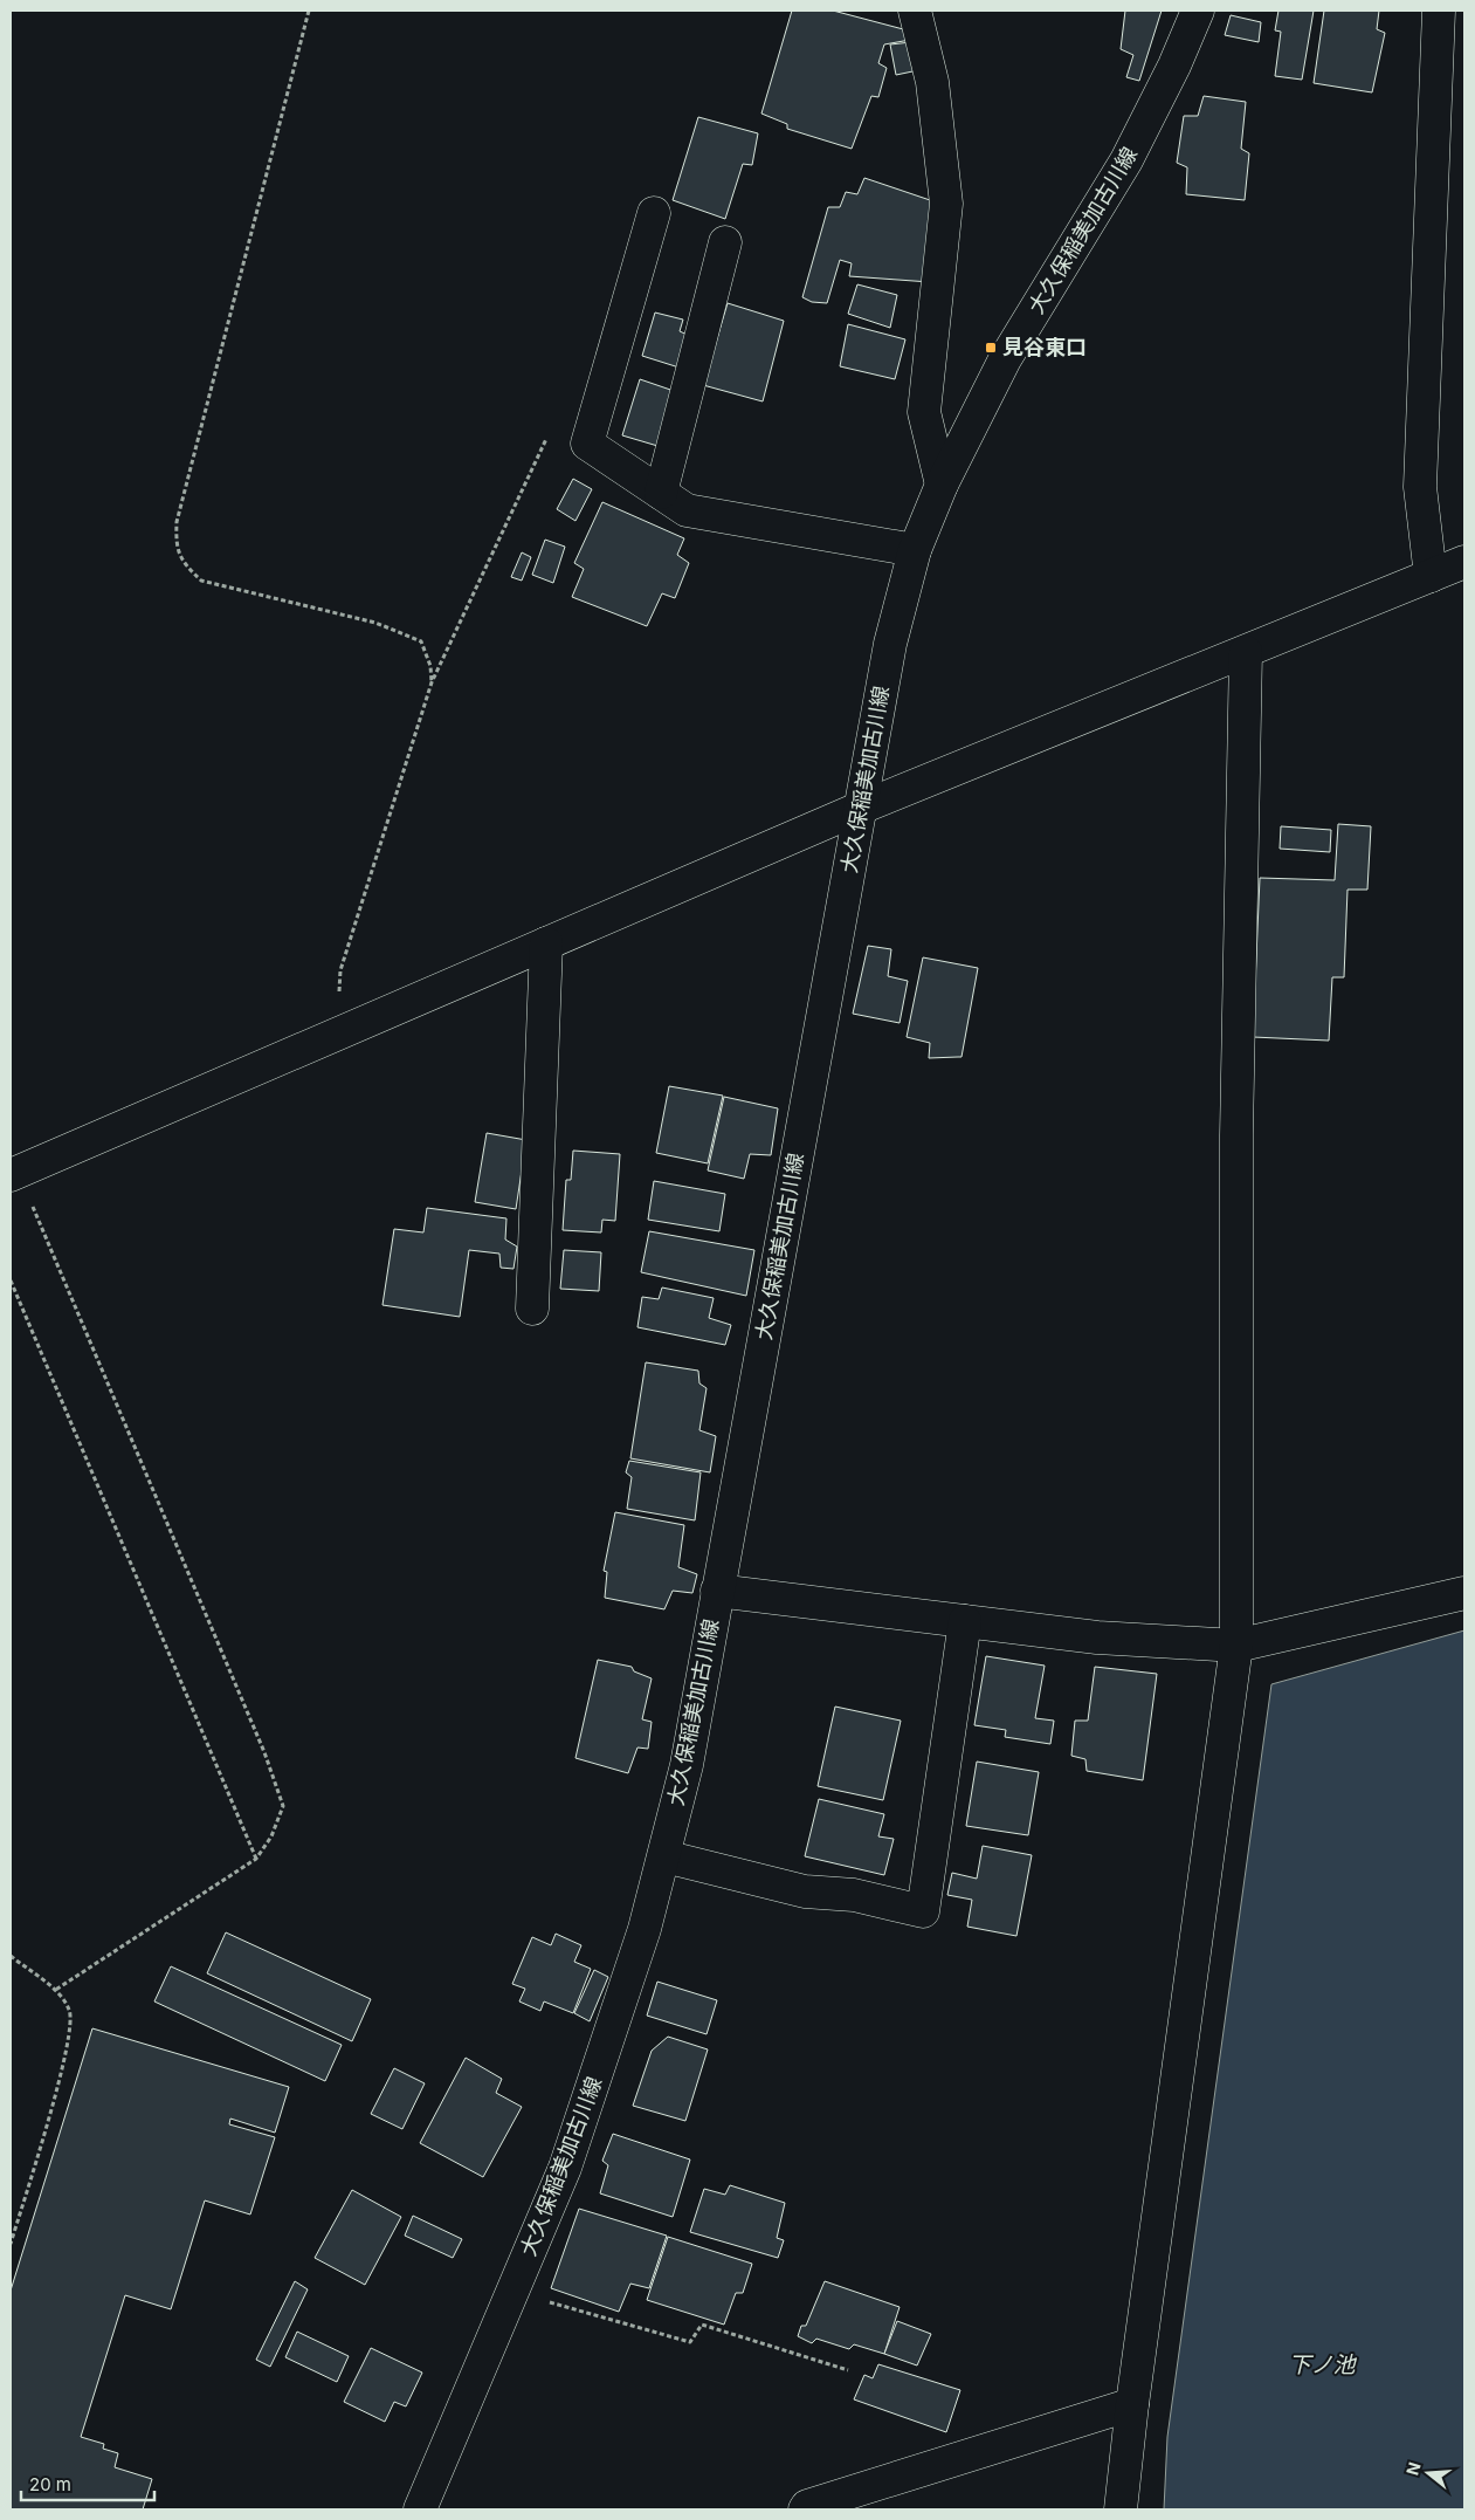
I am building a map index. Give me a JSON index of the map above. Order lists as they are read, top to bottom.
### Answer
{
  "streets": {
    "street": ["大久保稲美加古川線"]
  },
  "water": ["下ノ池"],
  "places": {
    "transit": ["見谷東口"]
  },
  "scale_bar": "20 m",
  "north": "left"
}
